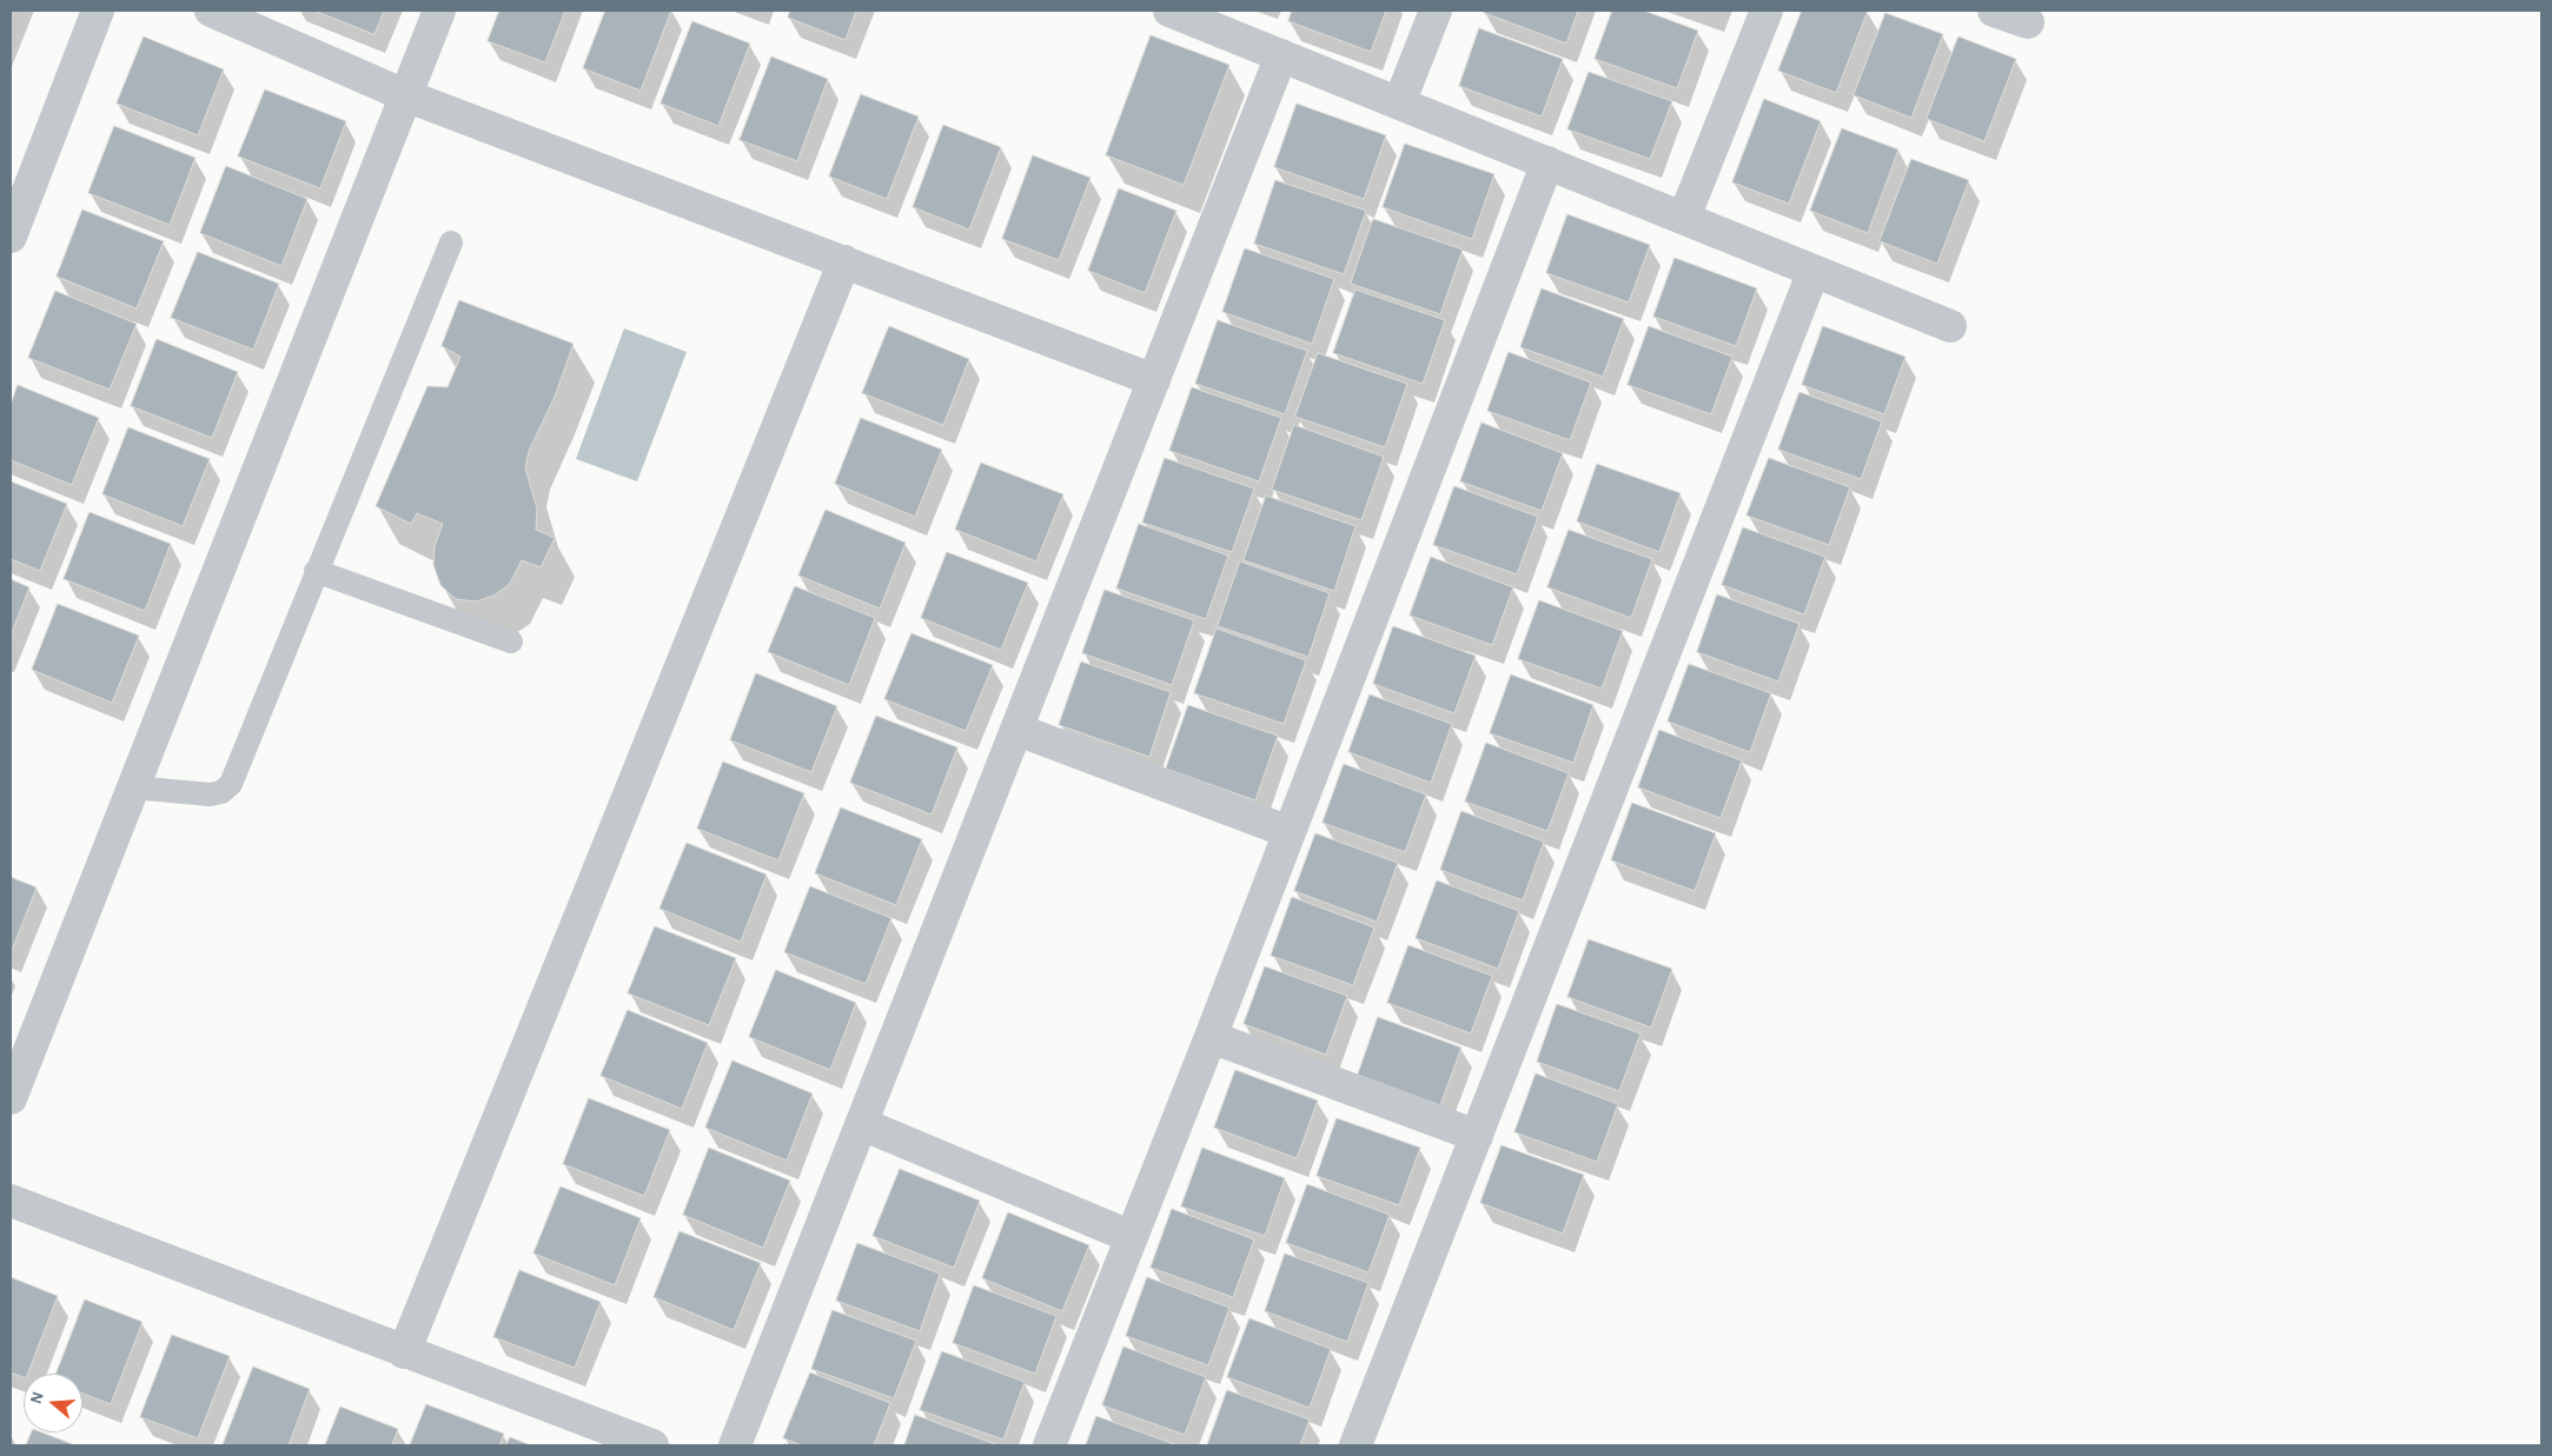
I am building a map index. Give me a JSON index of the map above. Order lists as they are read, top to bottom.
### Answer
{
  "north": "left"
}
